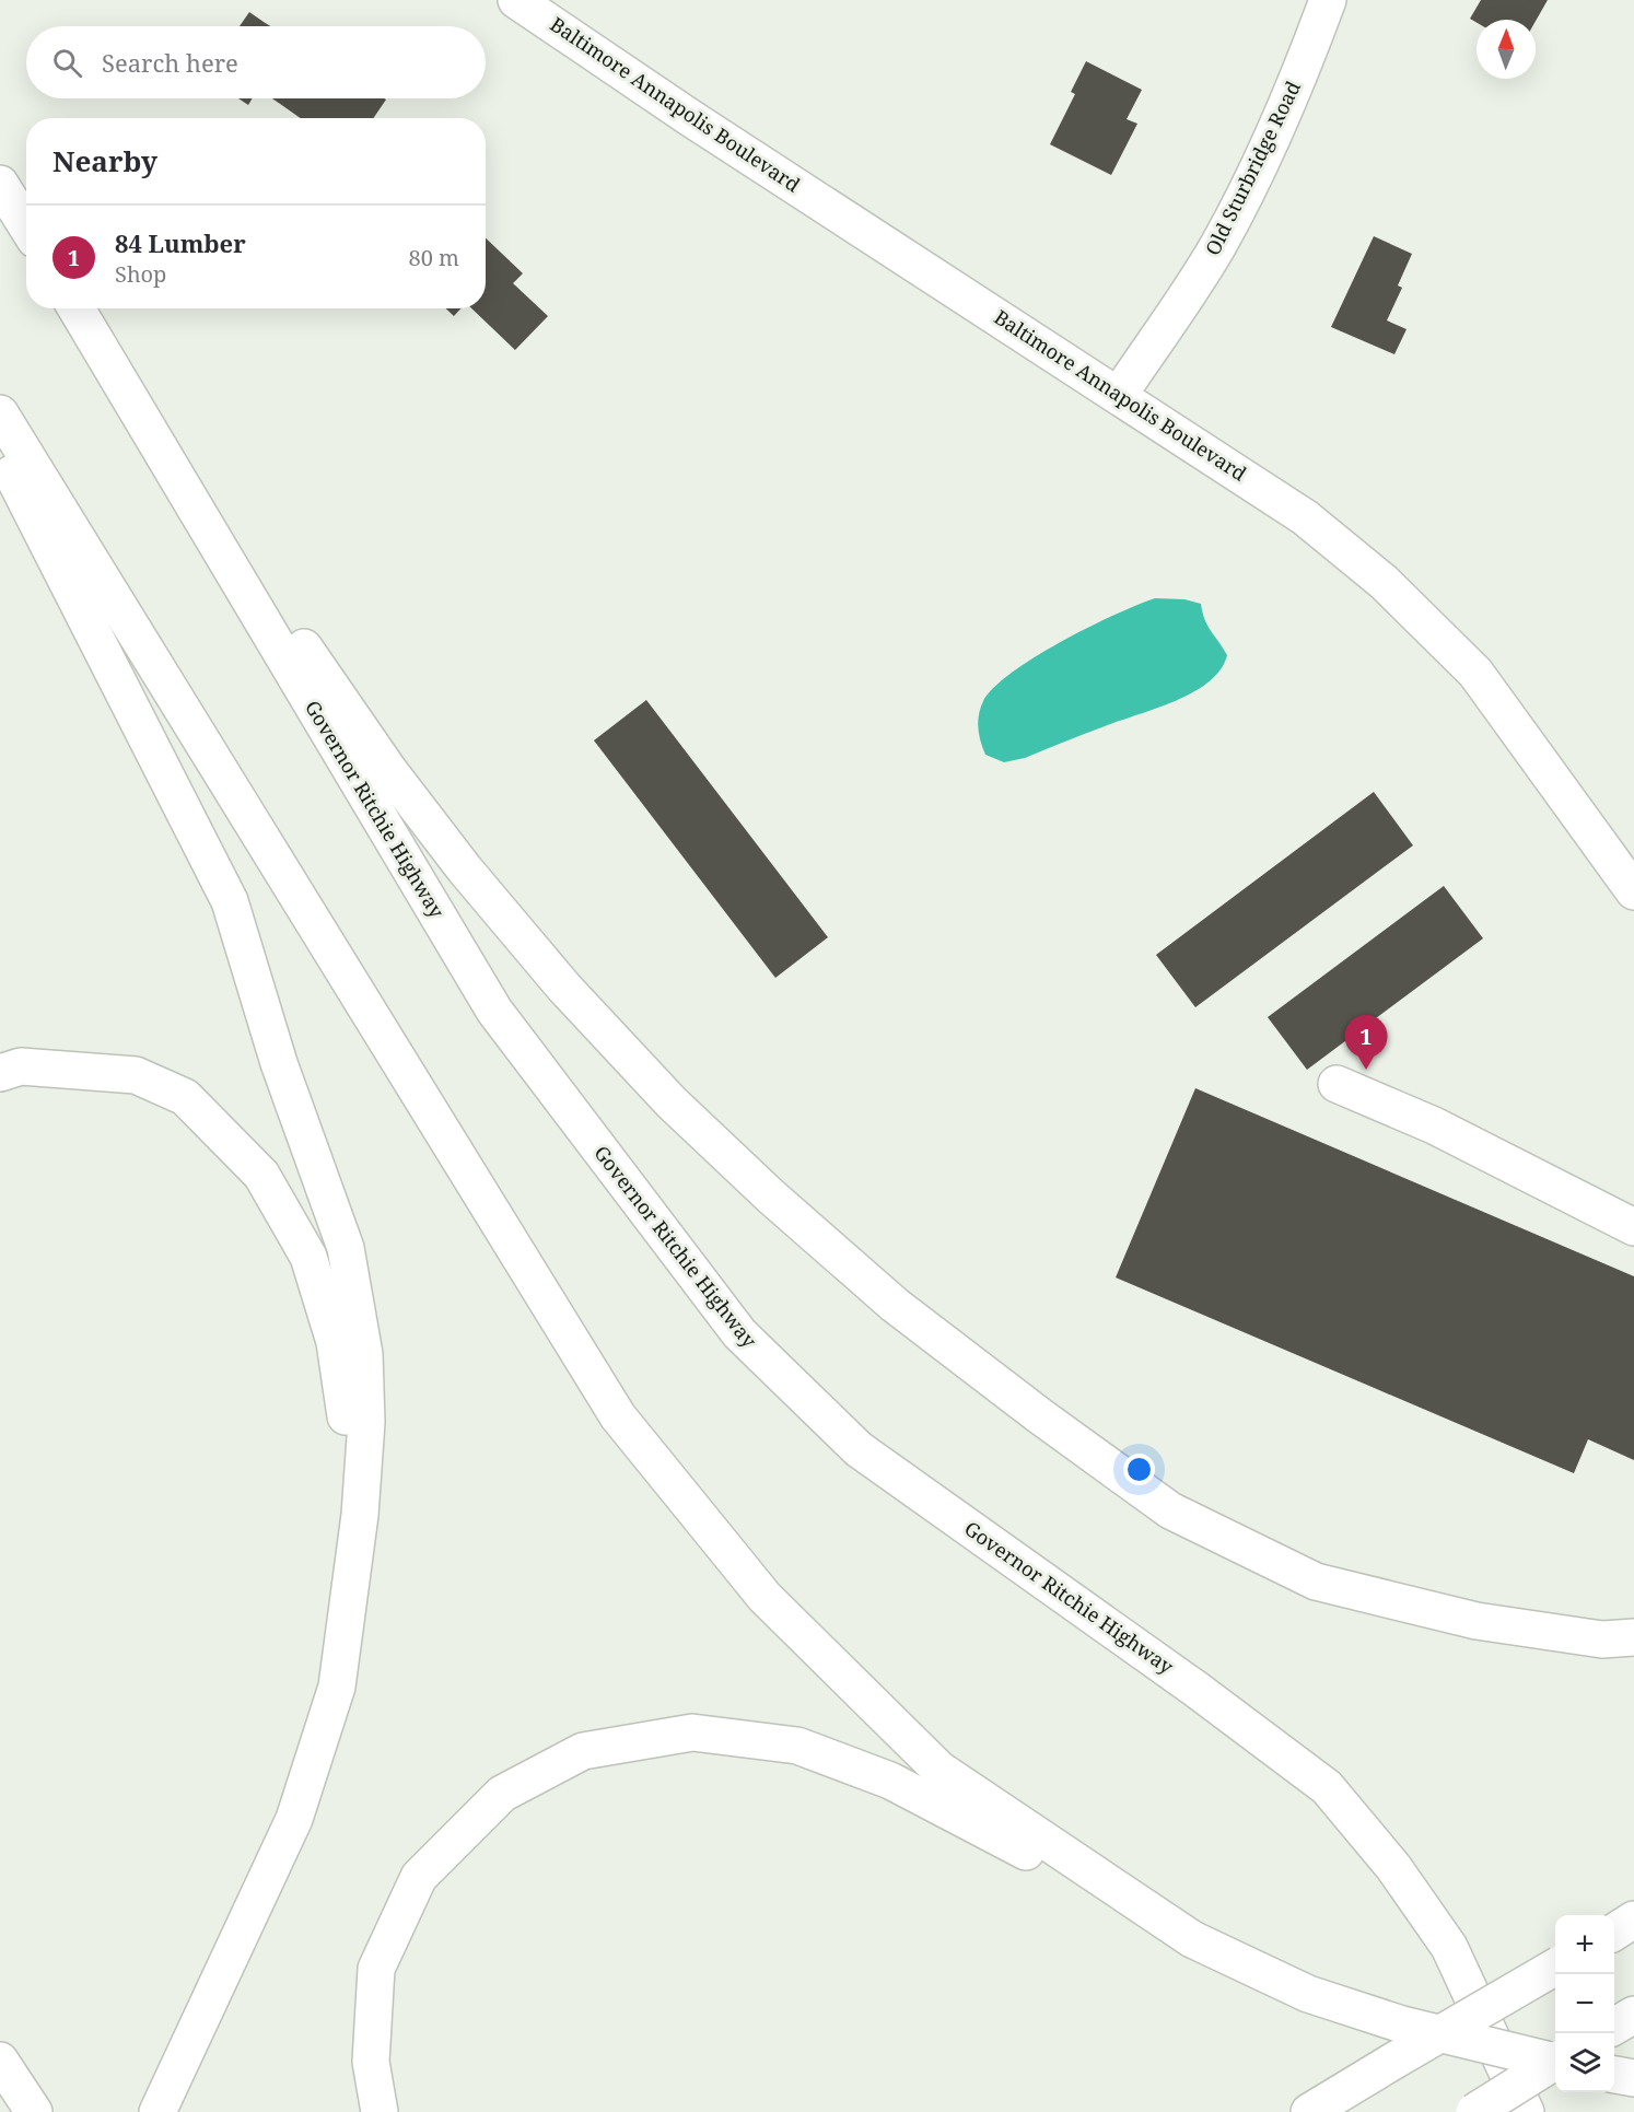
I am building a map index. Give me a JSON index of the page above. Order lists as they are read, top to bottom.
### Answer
{
  "streets": {
    "main road": ["Baltimore Annapolis Boulevard", "Old Sturbridge Road", "Governor Ritchie Highway"]
  },
  "crossings": [
    ["Baltimore Annapolis Boulevard", "Old Sturbridge Road"]
  ],
  "north": "top",
  "page": {
    "search": "Search here",
    "heading": "Nearby",
    "list": [
      {
        "mark": "1",
        "name": "84 Lumber",
        "note": "Shop",
        "value": "80 m"
      }
    ],
    "pins": "1",
    "map_buttons": ["+", "−"]
  }
}
